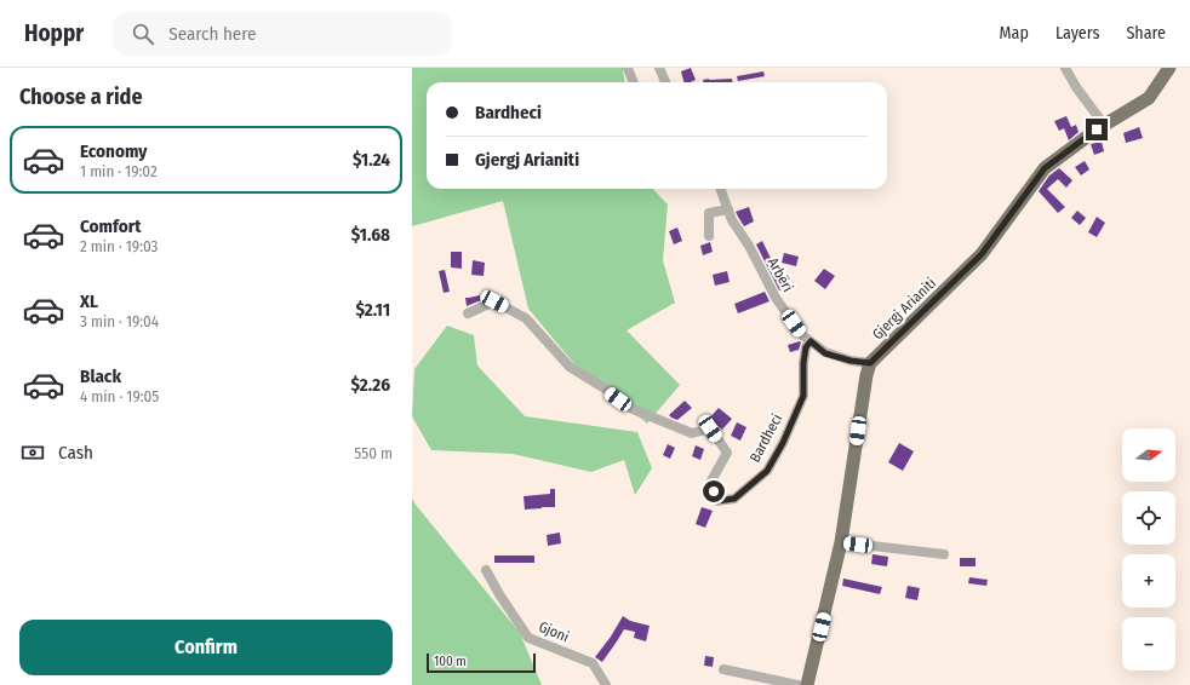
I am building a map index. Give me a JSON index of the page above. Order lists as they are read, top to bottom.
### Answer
{
  "streets": {
    "main road": ["Gjergj Arianiti"],
    "street": ["Arbëri", "Bardheci", "Gjoni"]
  },
  "crossings": [
    ["Arbëri", "Gjergj Arianiti"],
    ["Arbëri", "Bardheci"]
  ],
  "scale_bar": "100 m",
  "north": "right",
  "page": {
    "header": "Hoppr",
    "search": "Search here",
    "nav": ["Map", "Layers", "Share"],
    "heading": "Choose a ride",
    "banner": ["Bardheci", "Gjergj Arianiti"],
    "list": [
      {
        "name": "Economy",
        "note": "1 min · 19:02",
        "value": "$1.24"
      },
      {
        "name": "Comfort",
        "note": "2 min · 19:03",
        "value": "$1.68"
      },
      {
        "name": "XL",
        "note": "3 min · 19:04",
        "value": "$2.11"
      },
      {
        "name": "Black",
        "note": "4 min · 19:05",
        "value": "$2.26"
      }
    ],
    "pay": ["Cash", "550 m"],
    "map_buttons": ["+", "−"],
    "buttons": "Confirm",
    "scale": "100 m"
  }
}
